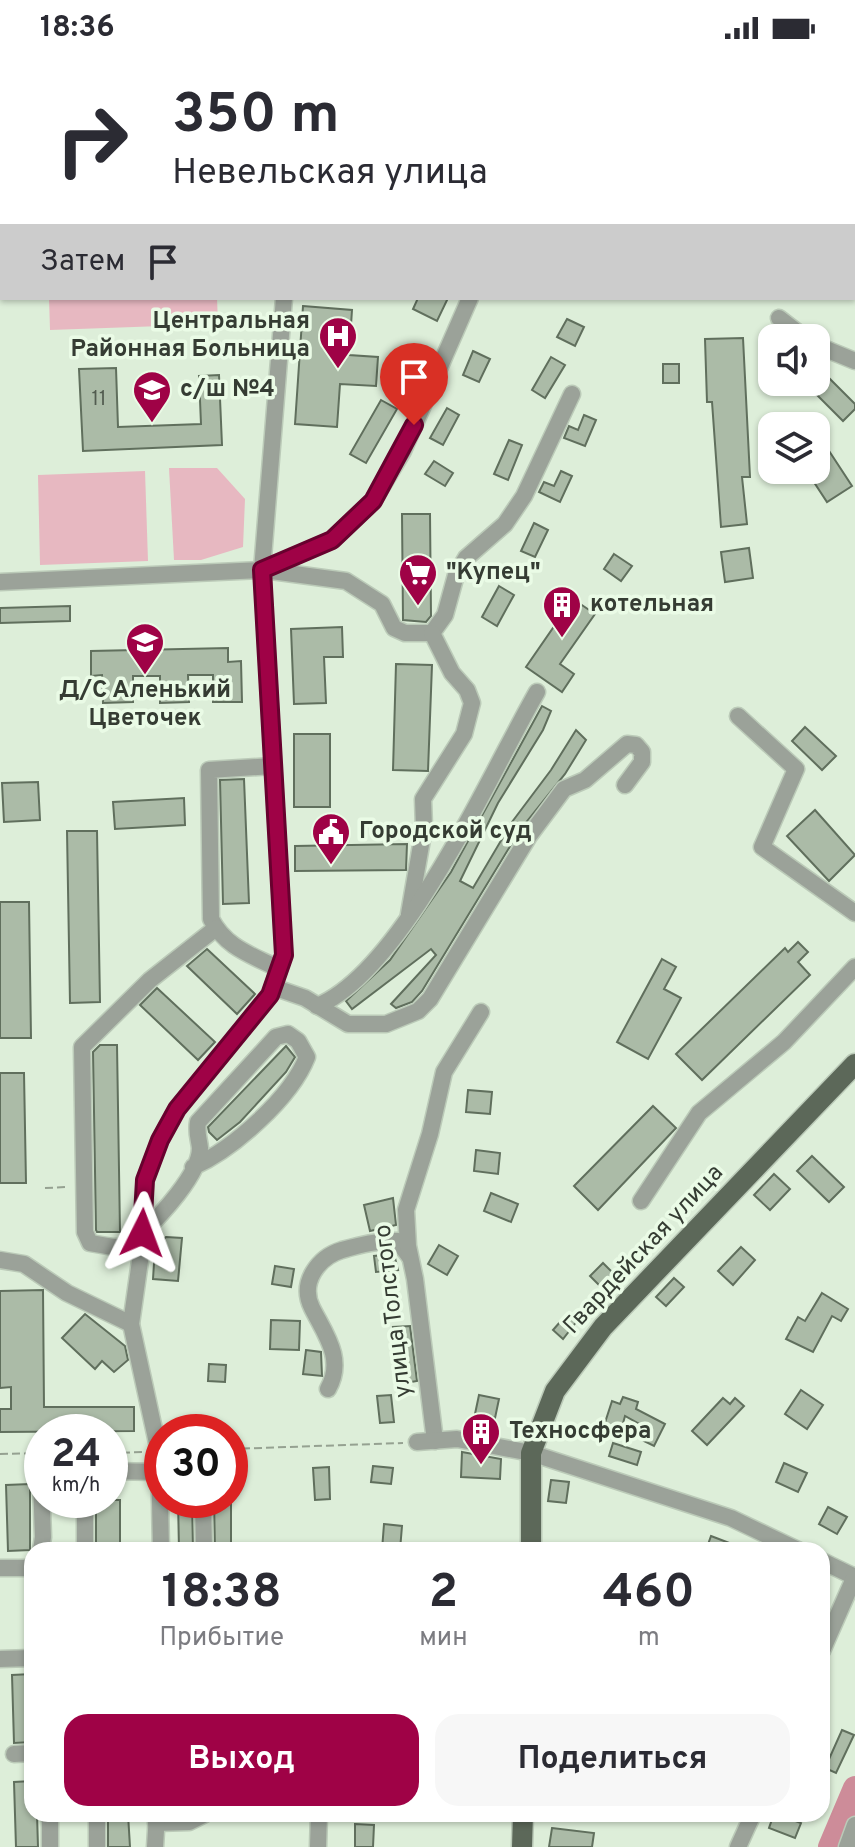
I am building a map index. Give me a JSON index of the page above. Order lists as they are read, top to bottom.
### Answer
{
  "streets": {
    "main road": ["Гвардейская улица"],
    "street": ["улица Толстого"]
  },
  "places": {
    "hospital": ["Центральная Районная Больница"],
    "school or university": ["с/ш №4", "Д/С Аленький Цветочек"],
    "supermarket": ["\"Купец\""],
    "building": ["котельная", "Техносфера"],
    "public building": ["Городской суд"]
  },
  "house_numbers": ["11"],
  "page": {
    "status": "18:36",
    "turn": ["350 m", "Невельская улица"],
    "then": "Затем",
    "speed": "24 km/h",
    "limit": "30",
    "eta": [
      "18:38",
      "Прибытие",
      "2",
      "мин",
      "460",
      "m"
    ],
    "buttons": ["Выход", "Поделиться"]
  }
}
